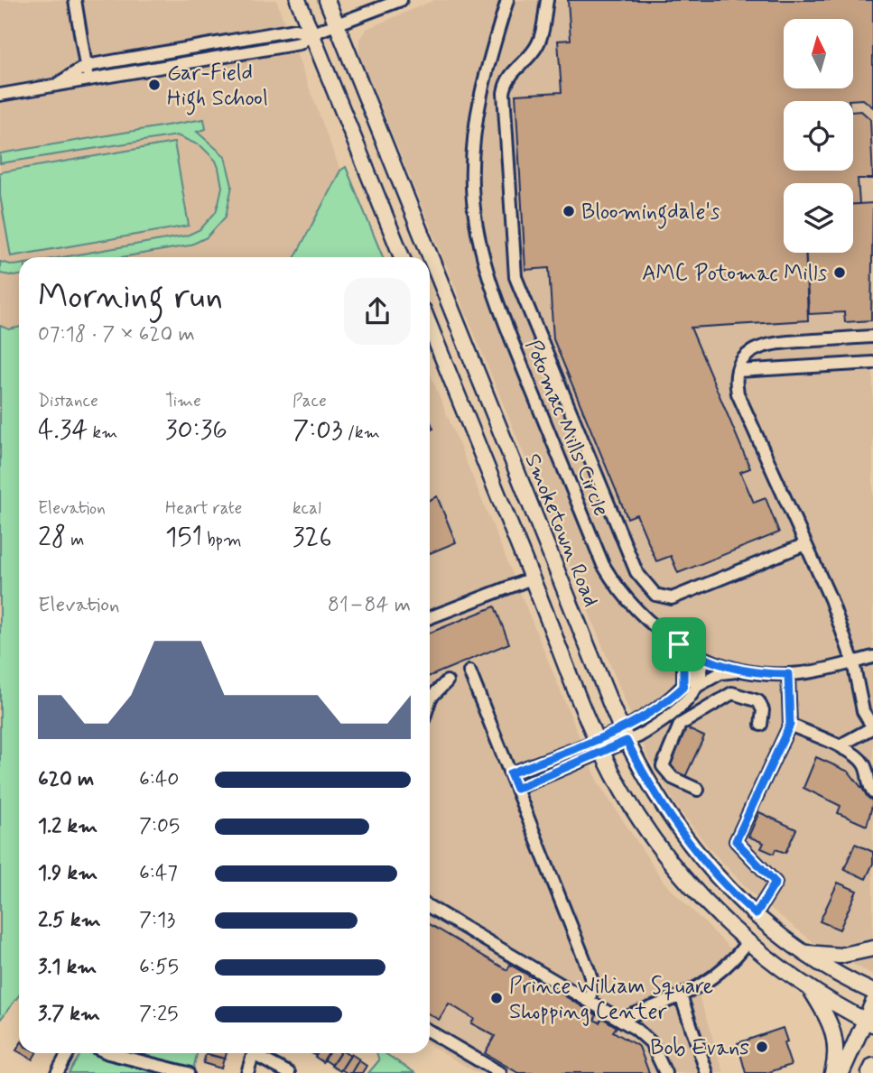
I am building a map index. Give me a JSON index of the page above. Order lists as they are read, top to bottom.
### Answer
{
  "streets": {
    "main road": ["Smoketown Road"],
    "street": ["Potomac Mills Circle"]
  },
  "places": [
    "Gar-Field High School",
    "Bloomingdale's",
    "AMC Potomac Mills",
    "Prince William Square Shopping Center",
    "Bob Evans"
  ],
  "north": "top",
  "page": {
    "heading": ["Morning run", "07:18 · 7 × 620 m"],
    "stats": [
      ["Distance", "4.34 km"],
      ["Time", "30:36"],
      ["Pace", "7:03 /km"],
      ["Elevation", "28 m"],
      ["Heart rate", "151 bpm"],
      ["kcal", "326"]
    ],
    "chart": ["Elevation", "81–84 m"],
    "list": [
      {
        "name": "620 m",
        "note": "6:40"
      },
      {
        "name": "1.2 km",
        "note": "7:05"
      },
      {
        "name": "1.9 km",
        "note": "6:47"
      },
      {
        "name": "2.5 km",
        "note": "7:13"
      },
      {
        "name": "3.1 km",
        "note": "6:55"
      },
      {
        "name": "3.7 km",
        "note": "7:25"
      }
    ]
  }
}
